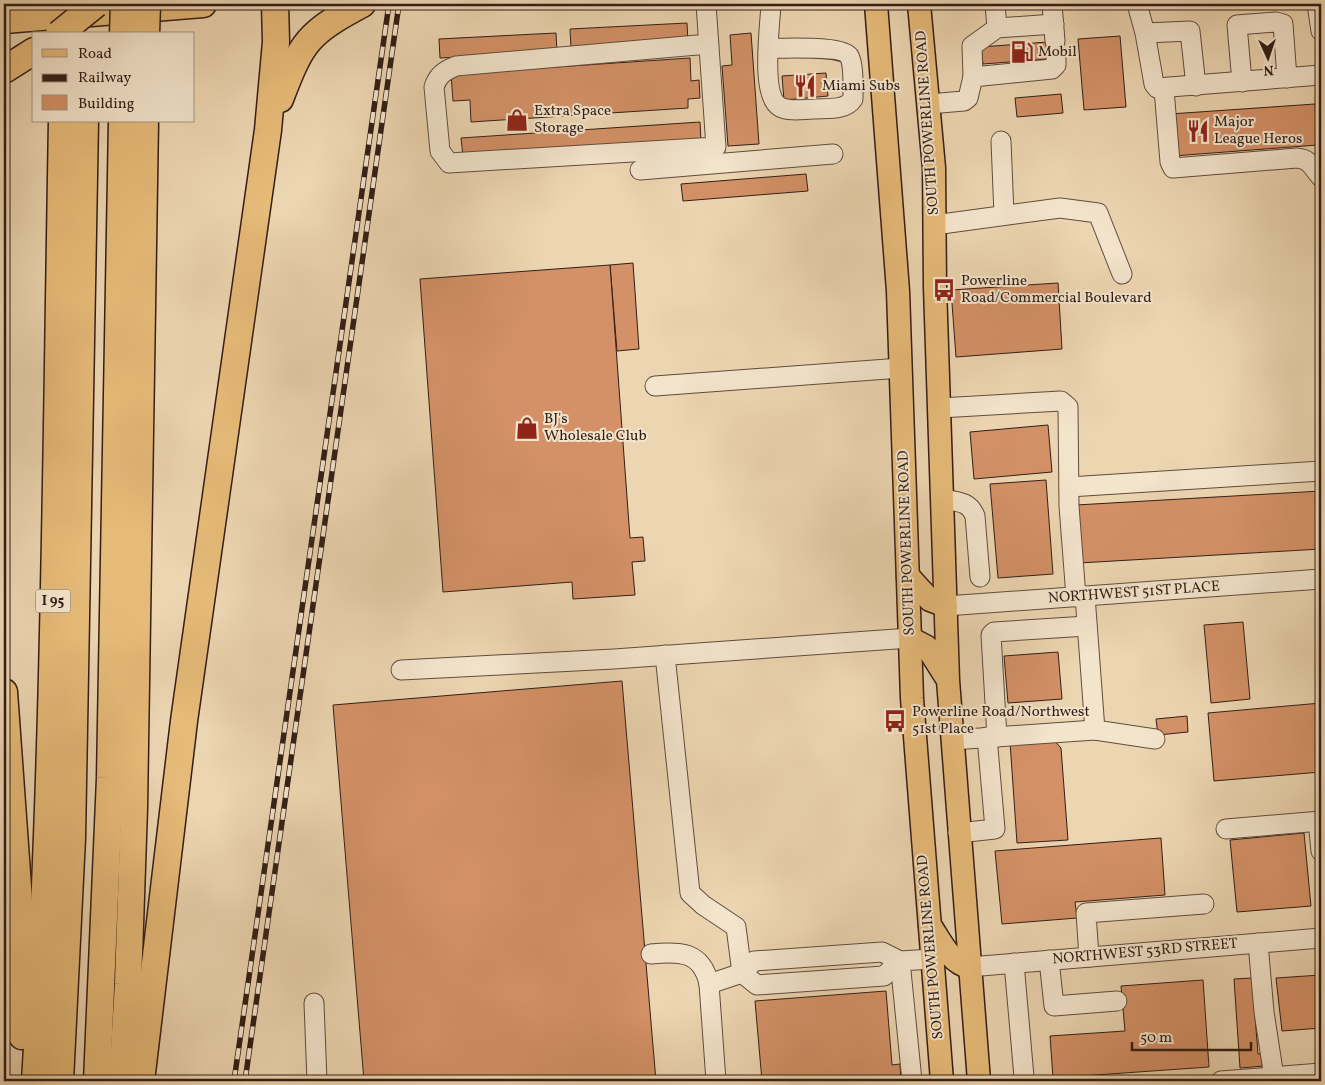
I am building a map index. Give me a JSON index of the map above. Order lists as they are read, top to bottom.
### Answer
{
  "streets": {
    "highway": ["I 95"],
    "main road": ["SOUTH POWERLINE ROAD"],
    "street": ["NORTHWEST 51ST PLACE", "NORTHWEST 53RD STREET"]
  },
  "crossings": [
    ["SOUTH POWERLINE ROAD", "NORTHWEST 51ST PLACE"],
    ["SOUTH POWERLINE ROAD", "NORTHWEST 53RD STREET"]
  ],
  "places": {
    "fuel station": ["Mobil"],
    "restaurant": ["Miami Subs", "Major League Heros"],
    "shop": ["Extra Space Storage", "BJ's Wholesale Club"],
    "bus stop": ["Powerline Road/Commercial Boulevard", "Powerline Road/Northwest 51st Place"]
  },
  "legend": ["Road", "Railway", "Building"],
  "scale_bar": "50 m",
  "north": "bottom"
}
